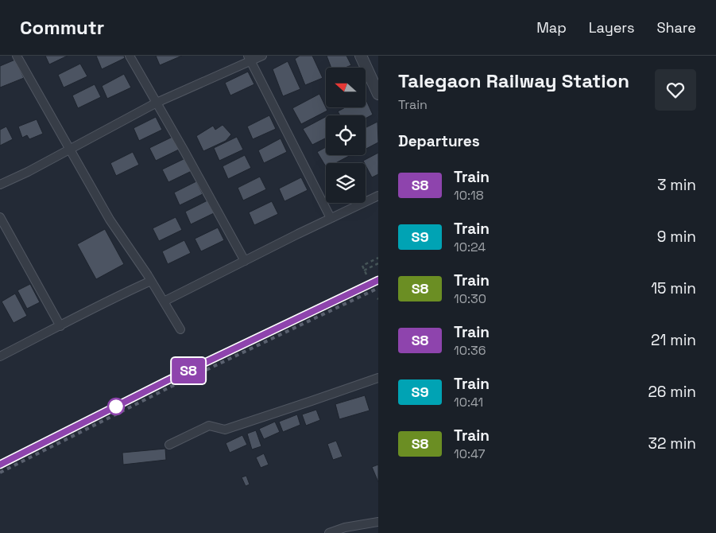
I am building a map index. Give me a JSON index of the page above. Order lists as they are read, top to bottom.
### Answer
{
  "north": "left",
  "page": {
    "header": "Commutr",
    "nav": ["Map", "Layers", "Share"],
    "on_map": "S8",
    "heading": [
      ["Talegaon Railway Station", "Train"],
      "Departures"
    ],
    "list": [
      {
        "mark": "S8",
        "name": "Train",
        "note": "10:18",
        "value": "3 min"
      },
      {
        "mark": "S9",
        "name": "Train",
        "note": "10:24",
        "value": "9 min"
      },
      {
        "mark": "S8",
        "name": "Train",
        "note": "10:30",
        "value": "15 min"
      },
      {
        "mark": "S8",
        "name": "Train",
        "note": "10:36",
        "value": "21 min"
      },
      {
        "mark": "S9",
        "name": "Train",
        "note": "10:41",
        "value": "26 min"
      },
      {
        "mark": "S8",
        "name": "Train",
        "note": "10:47",
        "value": "32 min"
      }
    ]
  }
}
